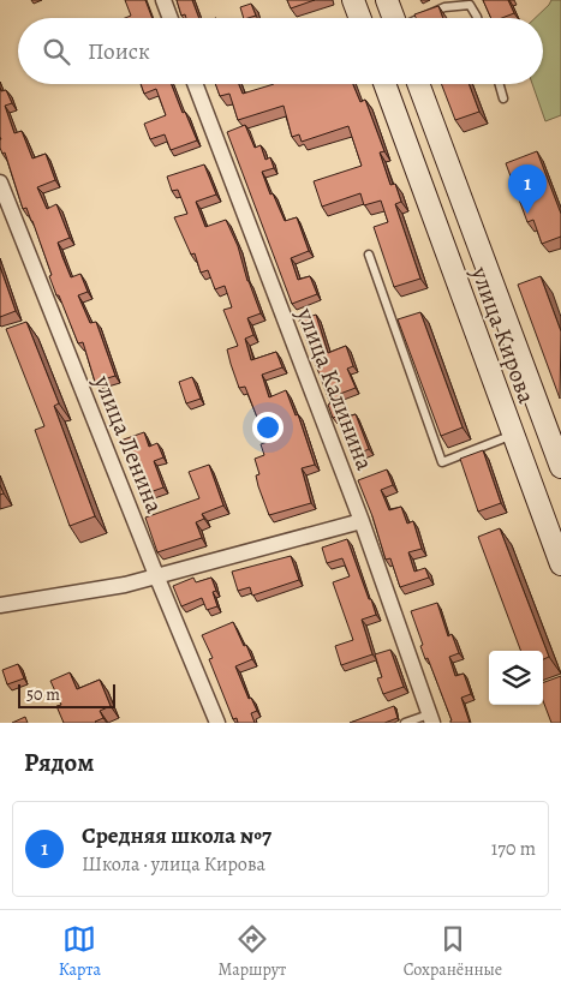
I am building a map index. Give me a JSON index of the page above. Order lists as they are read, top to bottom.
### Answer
{
  "streets": {
    "street": ["улица Кирова", "улица Калинина", "улица Ленина"]
  },
  "scale_bar": "50 m",
  "page": {
    "search": "Поиск",
    "pins": "1",
    "scale": "50 m",
    "heading": "Рядом",
    "list": [
      {
        "mark": "1",
        "name": "Средняя школа №7",
        "note": "Школа · улица Кирова",
        "value": "170 m"
      }
    ],
    "nav": ["Карта", "Маршрут", "Сохранённые"]
  }
}
